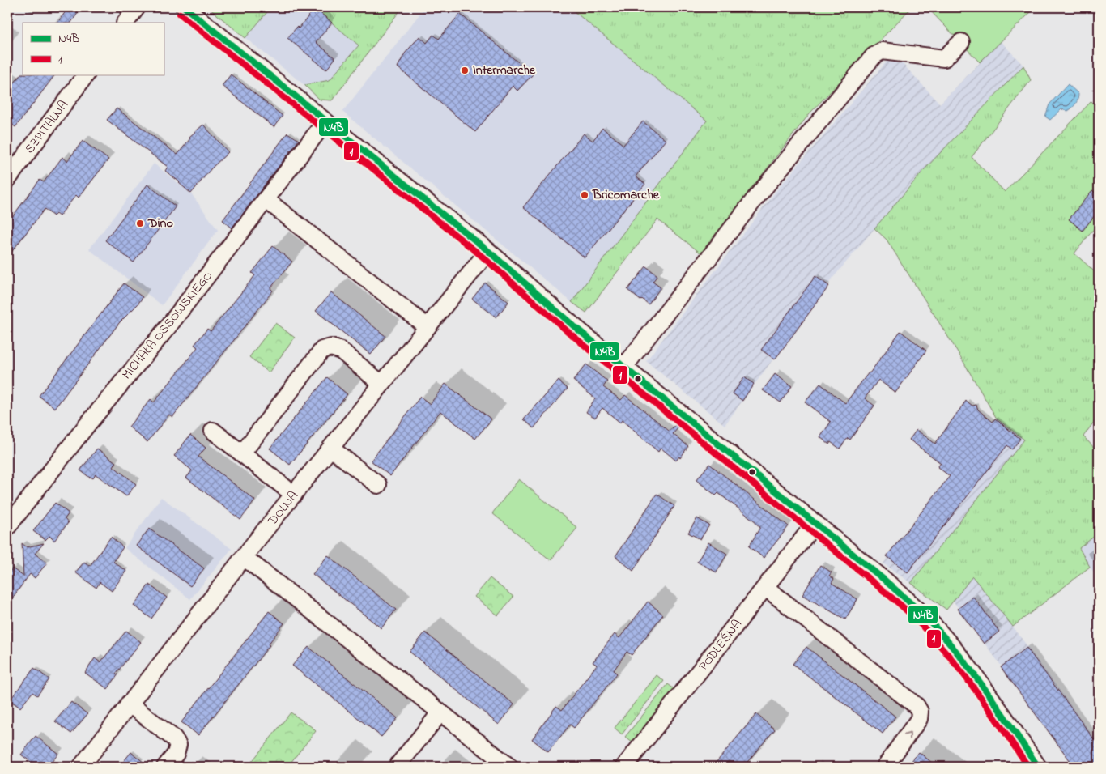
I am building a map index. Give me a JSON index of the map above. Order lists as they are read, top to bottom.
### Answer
{
  "streets": {
    "street": [
      "SZPITALNA",
      "MICHAŁA OSSOWSKIEGO",
      "DOLNA",
      "PODLEŚNA"
    ]
  },
  "places": ["Intermarche", "Bricomarche", "Dino"],
  "lines": ["transit line N4B", "transit line 1"],
  "legend": ["N4B", "1"]
}
